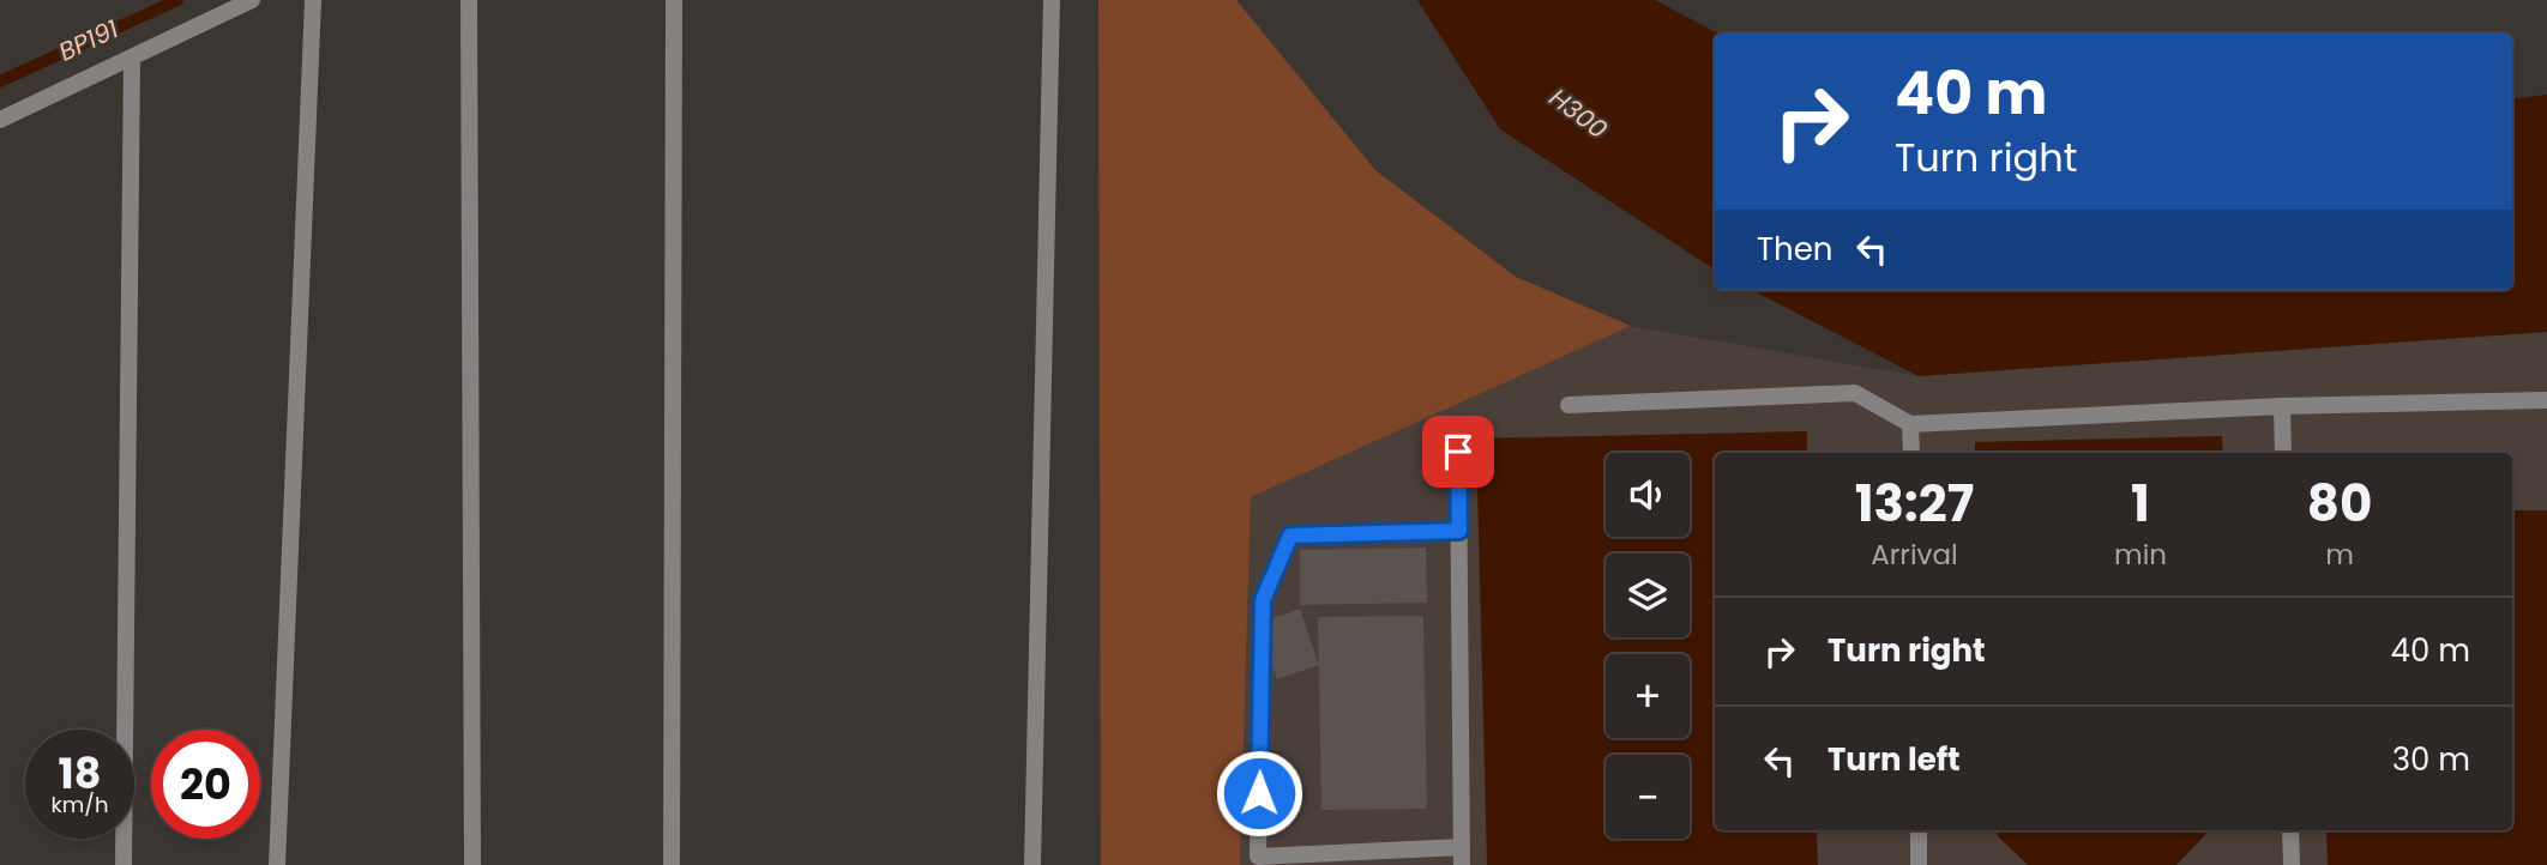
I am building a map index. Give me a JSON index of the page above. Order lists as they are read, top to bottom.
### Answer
{
  "water": ["BP191", "H300"],
  "page": {
    "turn": ["40 m", "Turn right"],
    "then": "Then",
    "map_buttons": ["+", "−"],
    "eta": [
      "13:27",
      "Arrival",
      "1",
      "min",
      "80",
      "m"
    ],
    "list": [
      {
        "name": "Turn right",
        "value": "40 m"
      },
      {
        "name": "Turn left",
        "value": "30 m"
      }
    ],
    "speed": "18 km/h",
    "limit": "20"
  }
}
